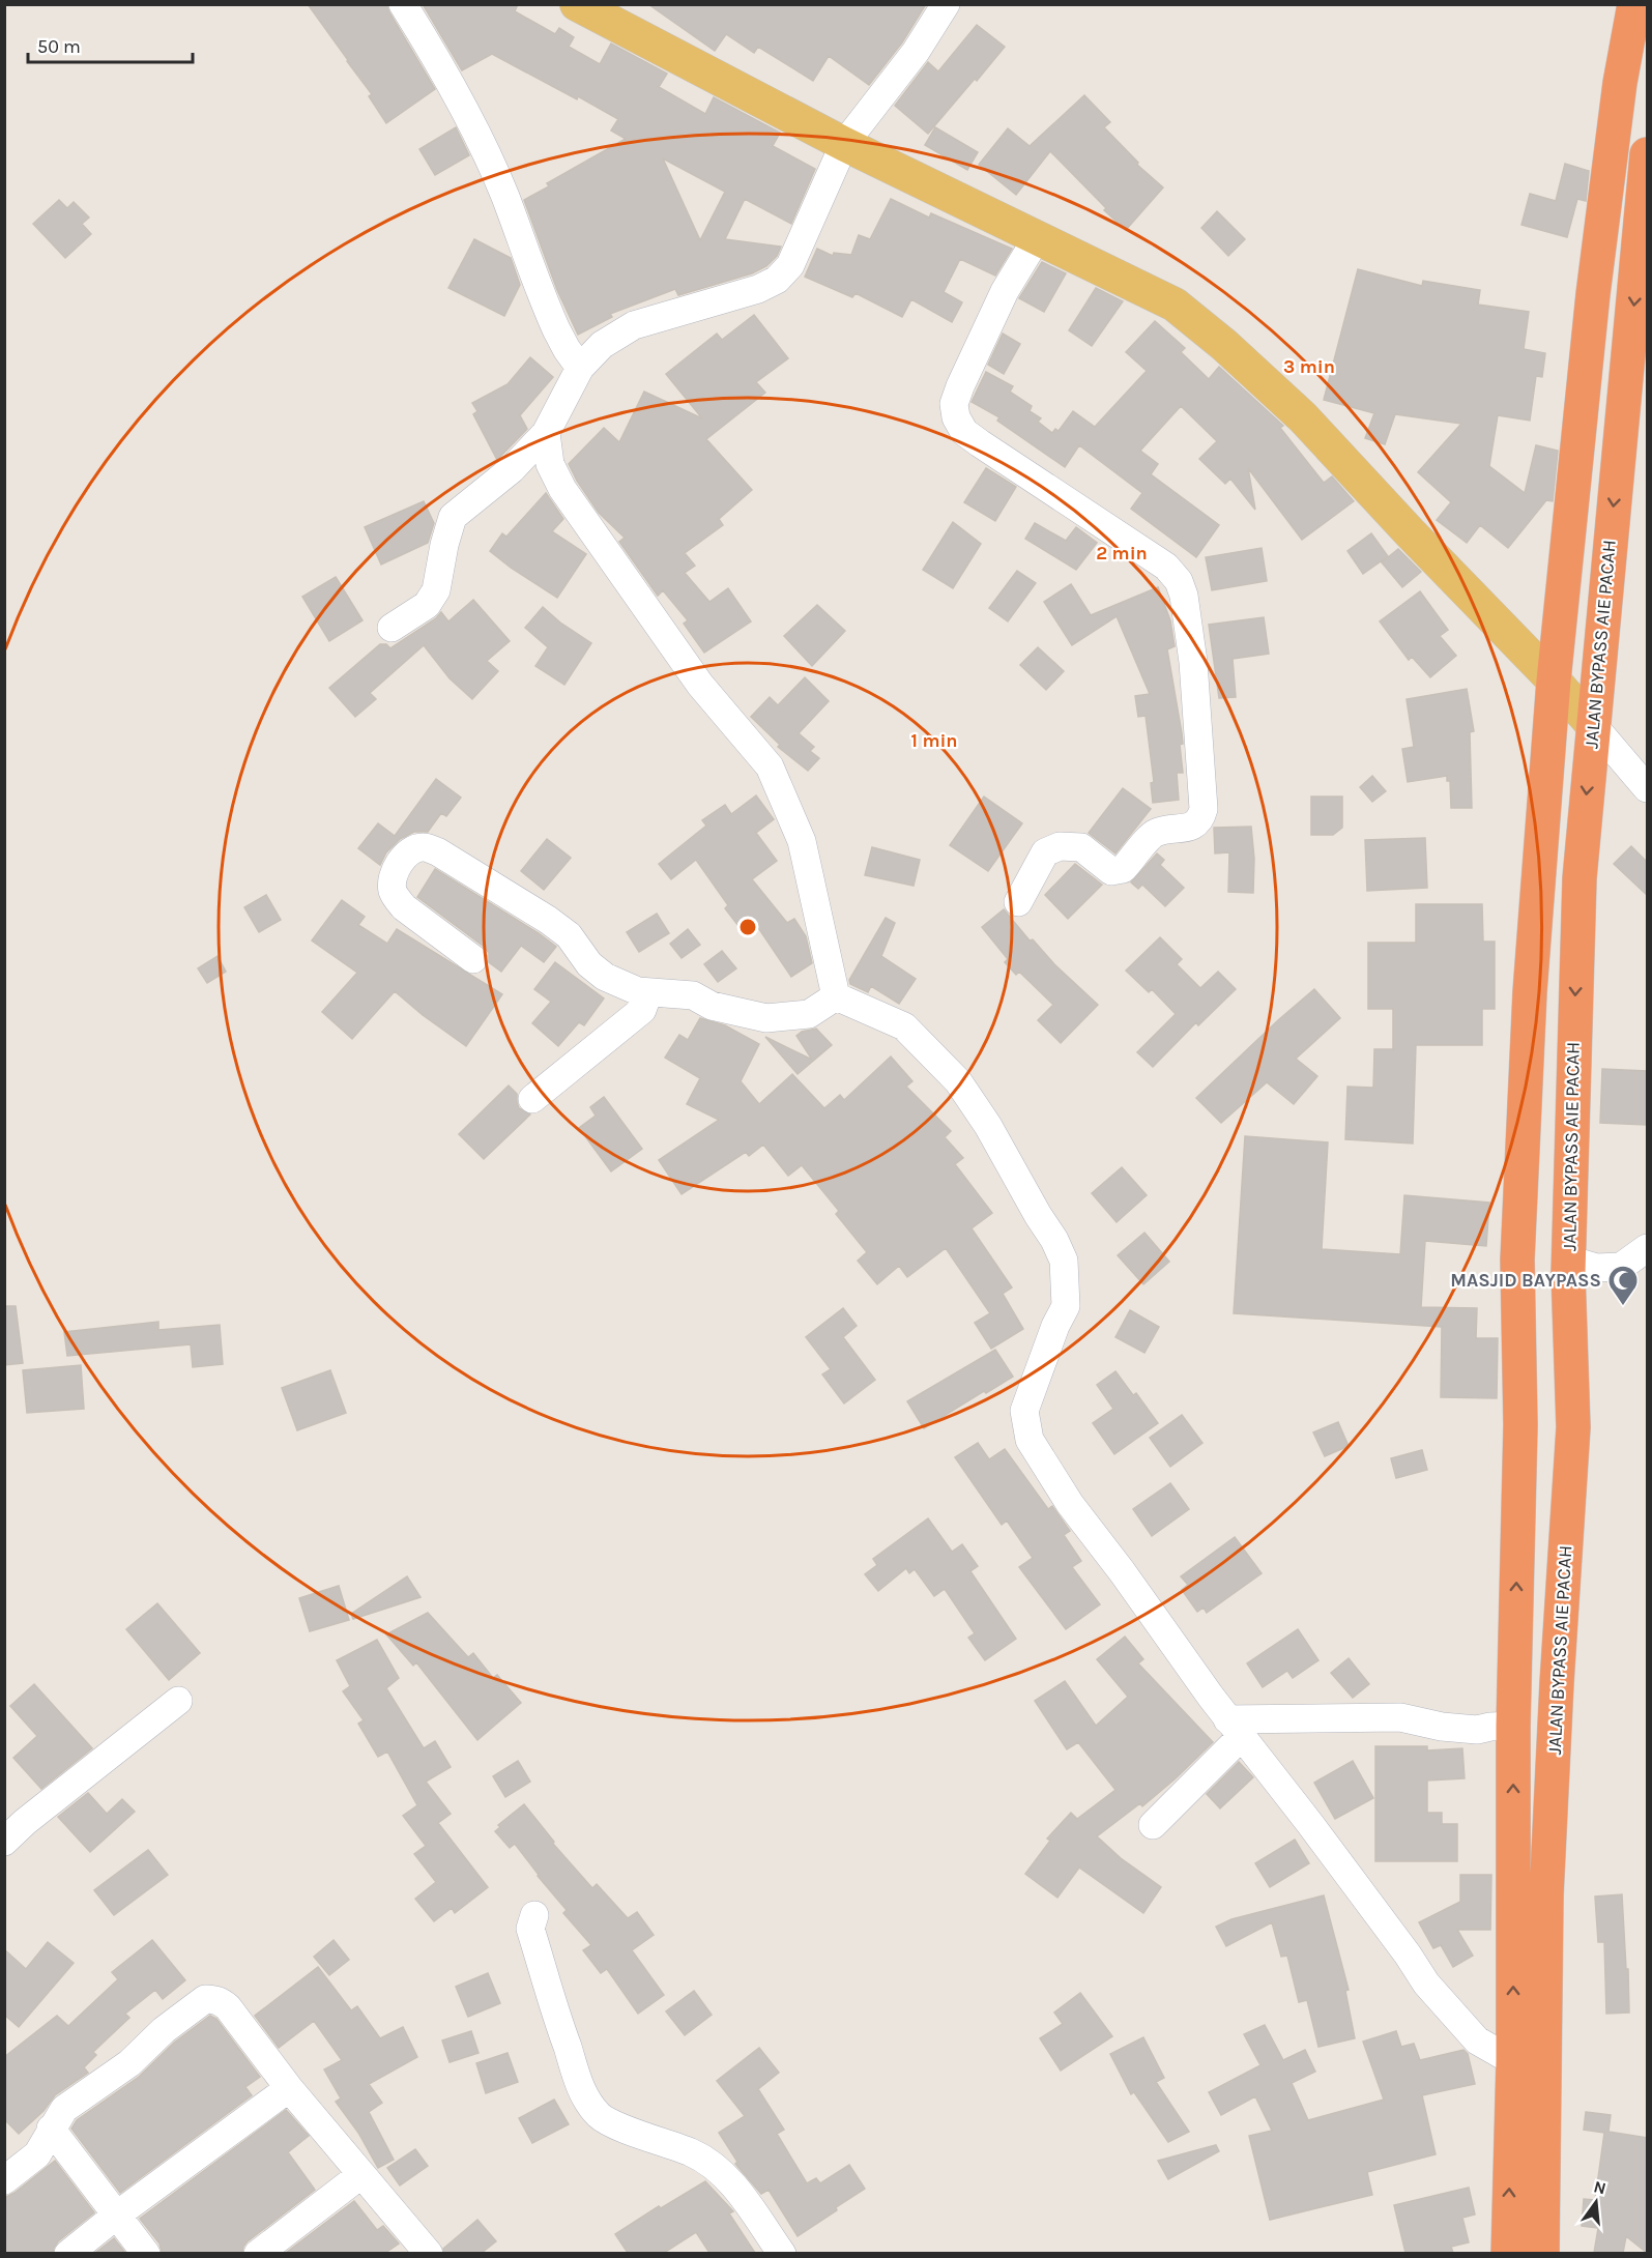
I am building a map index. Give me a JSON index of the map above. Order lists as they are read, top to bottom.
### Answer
{
  "streets": {
    "highway": ["JALAN BYPASS AIE PACAH"]
  },
  "places": {
    "mosque": ["MASJID BAYPASS"]
  },
  "scale_bar": "50 m",
  "north": "top",
  "rings": ["3 min", "2 min", "1 min"]
}
